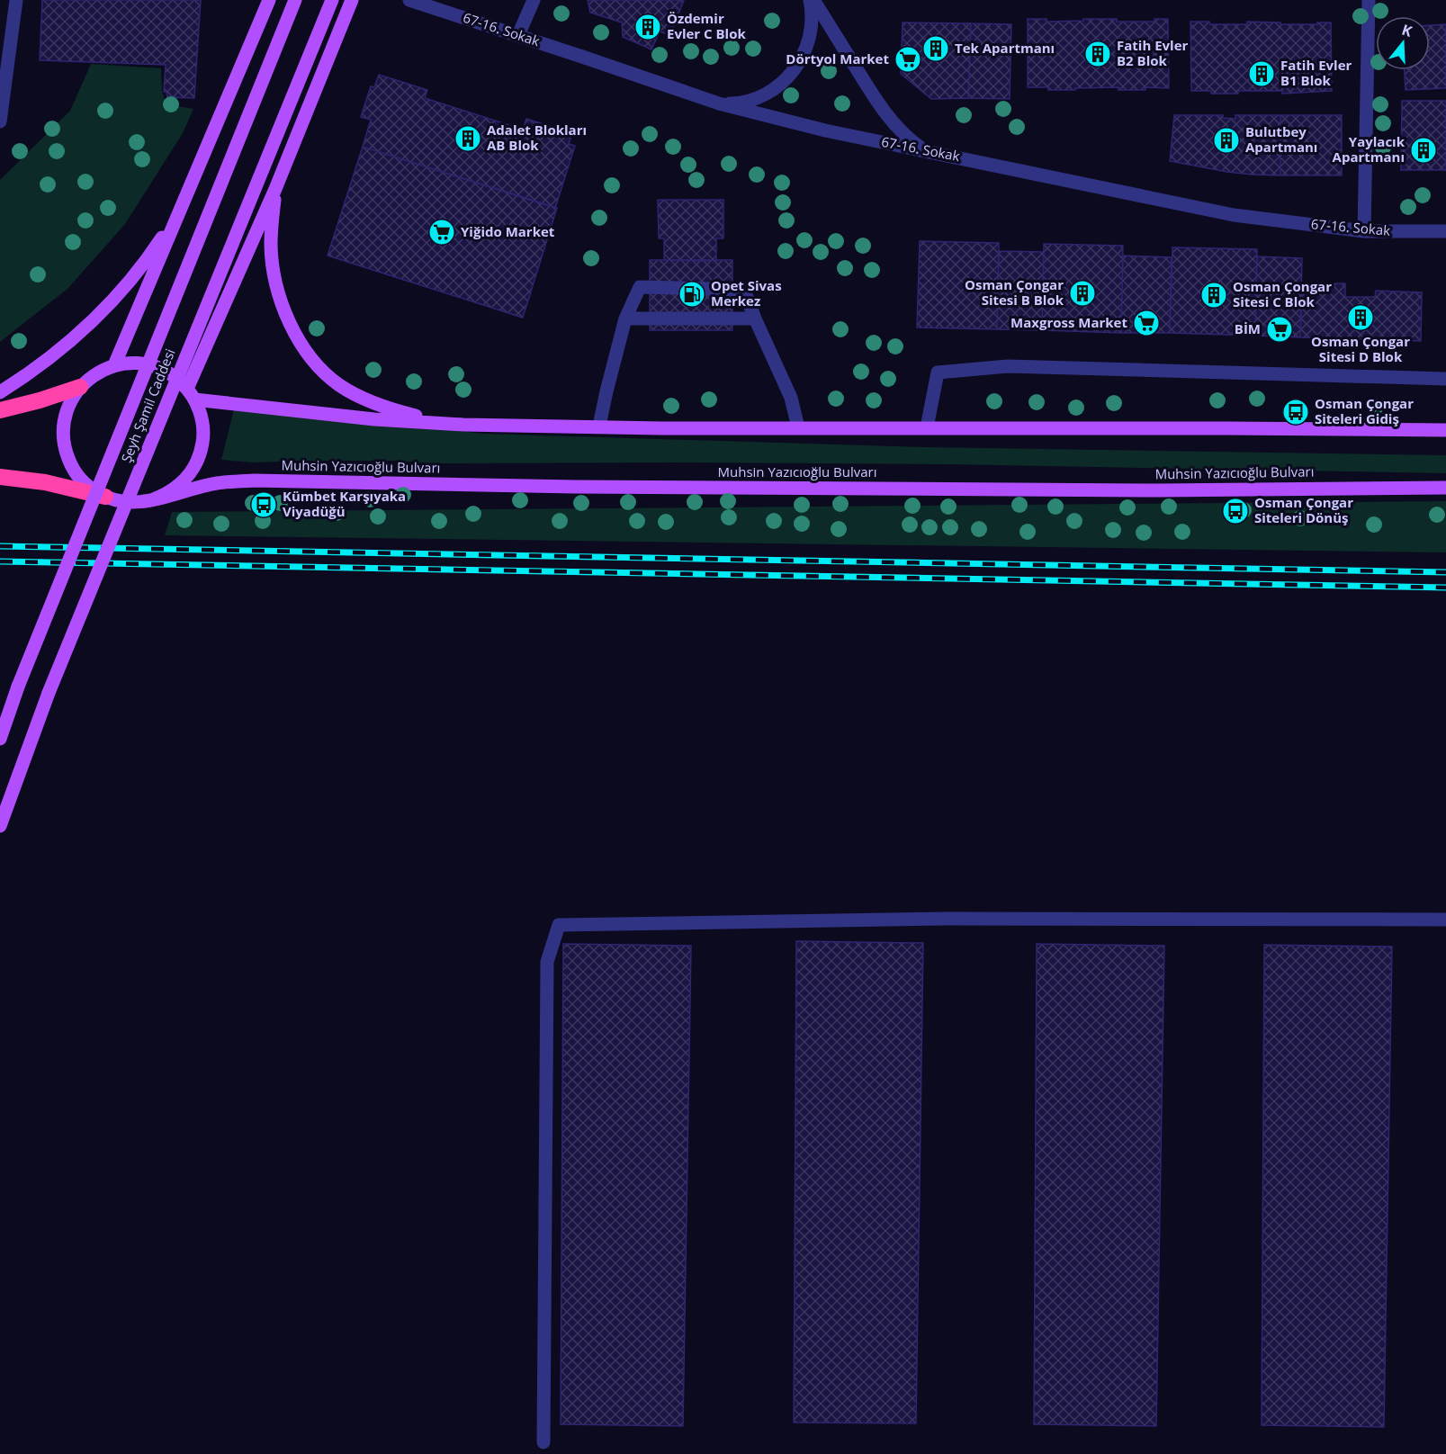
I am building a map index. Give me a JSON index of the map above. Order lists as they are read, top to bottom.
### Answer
{
  "streets": {
    "highway": ["Muhsin Yazıcıoğlu Bulvarı"],
    "main road": ["Şeyh Şamil Caddesi"],
    "street": ["67-16. Sokak"]
  },
  "places": {
    "building": [
      "Özdemir Evler C Blok",
      "Tek Apartmanı",
      "Fatih Evler B2 Blok",
      "Fatih Evler B1 Blok",
      "Adalet Blokları AB Blok",
      "Bulutbey Apartmanı",
      "Yaylacık Apartmanı",
      "Osman Çongar Sitesi B Blok",
      "Osman Çongar Sitesi C Blok",
      "Osman Çongar Sitesi D Blok"
    ],
    "supermarket": [
      "Dörtyol Market",
      "Yiğido Market",
      "Maxgross Market",
      "BİM"
    ],
    "fuel station": ["Opet Sivas Merkez"],
    "bus stop": ["Osman Çongar Siteleri Gidiş", "Kümbet Karşıyaka Viyadüğü", "Osman Çongar Siteleri Dönüş"]
  },
  "north": "top"
}
